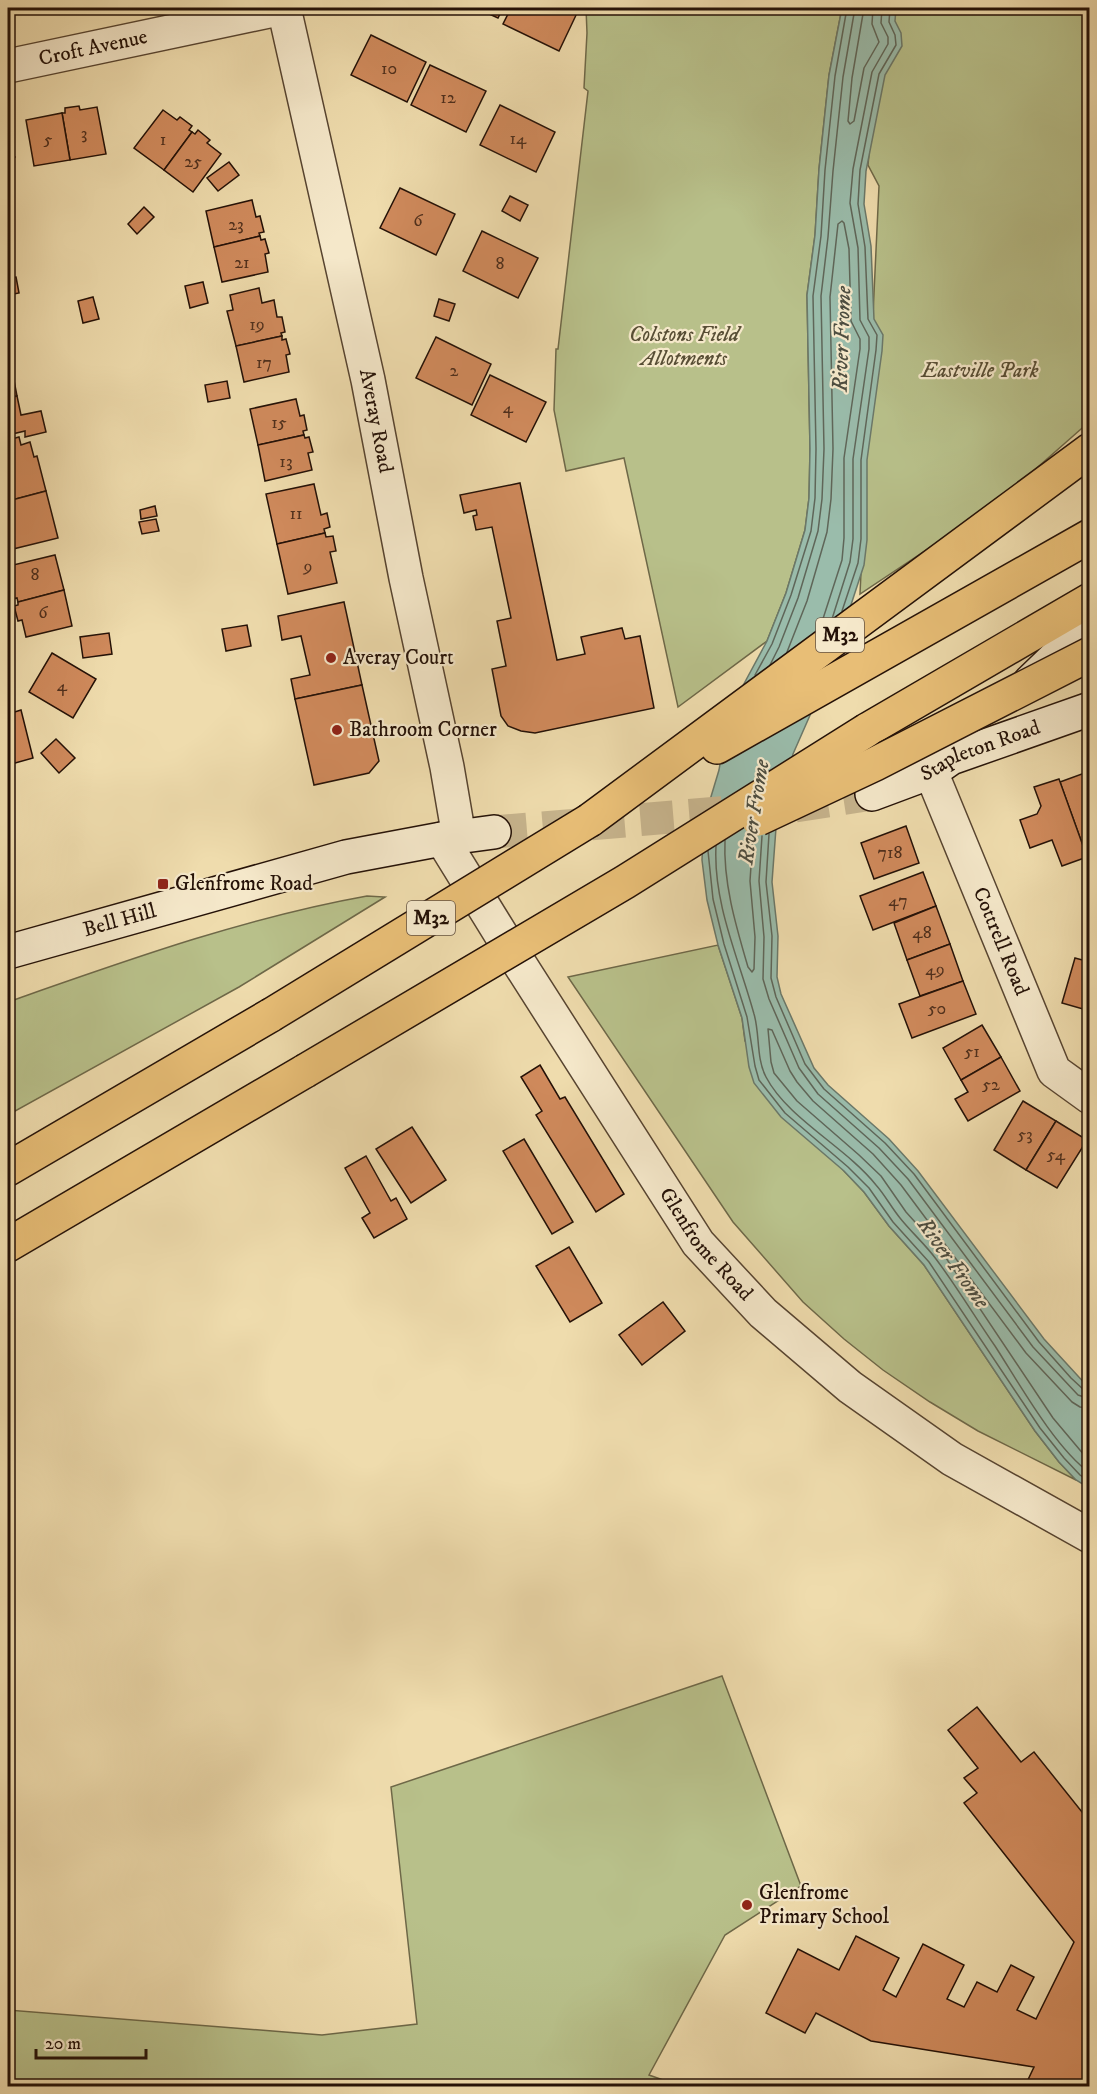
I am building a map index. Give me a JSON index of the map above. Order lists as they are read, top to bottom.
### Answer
{
  "streets": {
    "highway": ["M32"],
    "street": [
      "Croft Avenue",
      "Averay Road",
      "Stapleton Road",
      "Bell Hill",
      "Cottrell Road",
      "Glenfrome Road"
    ]
  },
  "crossings": [
    ["Croft Avenue", "Averay Road"],
    ["Averay Road", "Bell Hill"],
    ["Averay Road", "Glenfrome Road"],
    ["Stapleton Road", "Cottrell Road"],
    ["Bell Hill", "Glenfrome Road"]
  ],
  "water": ["River Frome"],
  "parks": ["Colstons Field Allotments", "Eastville Park"],
  "places": {
    "other": ["Averay Court", "Bathroom Corner", "Glenfrome Primary School"],
    "transit": ["Glenfrome Road"]
  },
  "house_numbers": [
    "10",
    "12",
    "3",
    "14",
    "5",
    "1",
    "25",
    "6",
    "23",
    "21",
    "8",
    "19",
    "17",
    "2",
    "4",
    "15",
    "13",
    "11",
    "9",
    "8",
    "6",
    "4",
    "718",
    "47",
    "48",
    "49",
    "50",
    "51",
    "52",
    "53",
    "54"
  ],
  "scale_bar": "20 m"
}
